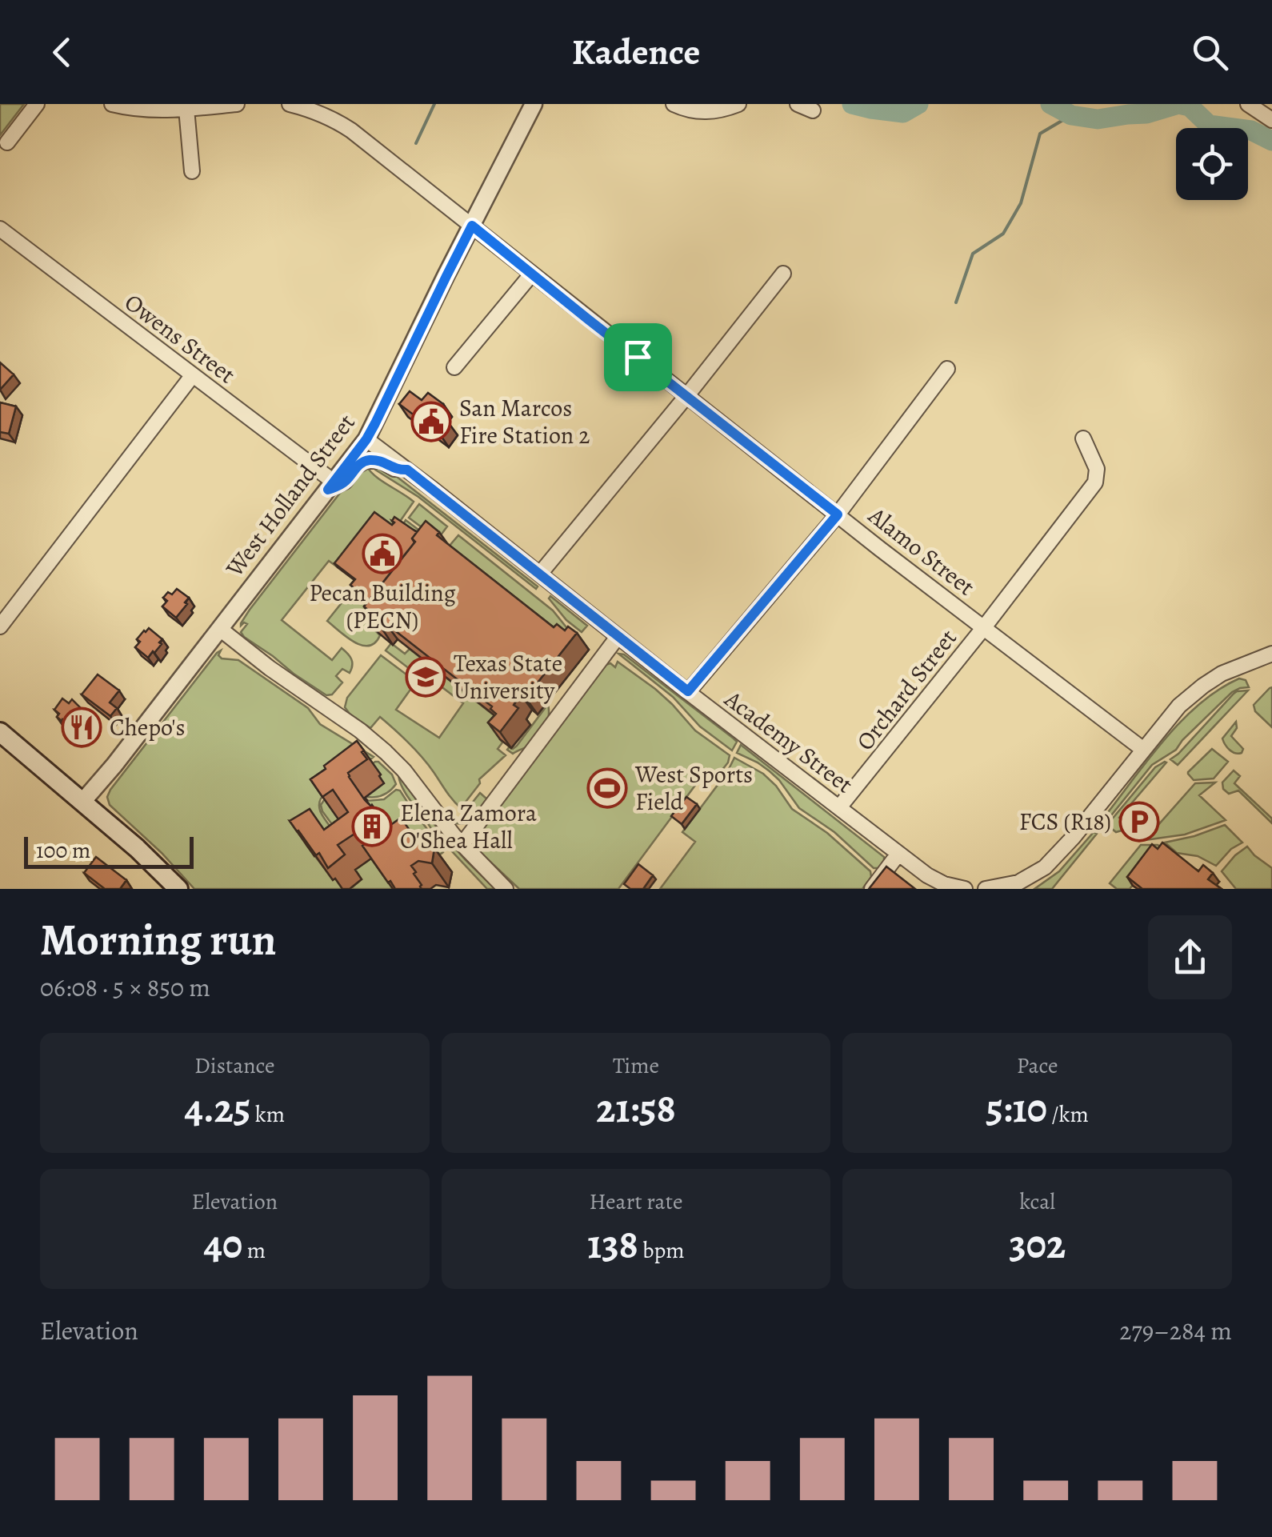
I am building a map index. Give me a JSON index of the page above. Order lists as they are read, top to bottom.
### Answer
{
  "streets": {
    "street": [
      "Owens Street",
      "West Holland Street",
      "Alamo Street",
      "Orchard Street",
      "Academy Street"
    ]
  },
  "crossings": [
    ["Owens Street", "West Holland Street"],
    ["West Holland Street", "Alamo Street"],
    ["West Holland Street", "Academy Street"],
    ["Alamo Street", "Orchard Street"],
    ["Orchard Street", "Academy Street"]
  ],
  "places": {
    "public building": ["San Marcos Fire Station 2", "Pecan Building (PECN)"],
    "school or university": ["Texas State University"],
    "restaurant": ["Chepo's"],
    "sports": ["West Sports Field"],
    "parking": ["FCS (R18)"],
    "building": ["Elena Zamora O'Shea Hall"]
  },
  "scale_bar": "100 m",
  "page": {
    "header": "Kadence",
    "scale": "100 m",
    "heading": ["Morning run", "06:08 · 5 × 850 m"],
    "stats": [
      ["Distance", "4.25 km"],
      ["Time", "21:58"],
      ["Pace", "5:10 /km"],
      ["Elevation", "40 m"],
      ["Heart rate", "138 bpm"],
      ["kcal", "302"]
    ],
    "chart": ["Elevation", "279–284 m"]
  }
}
